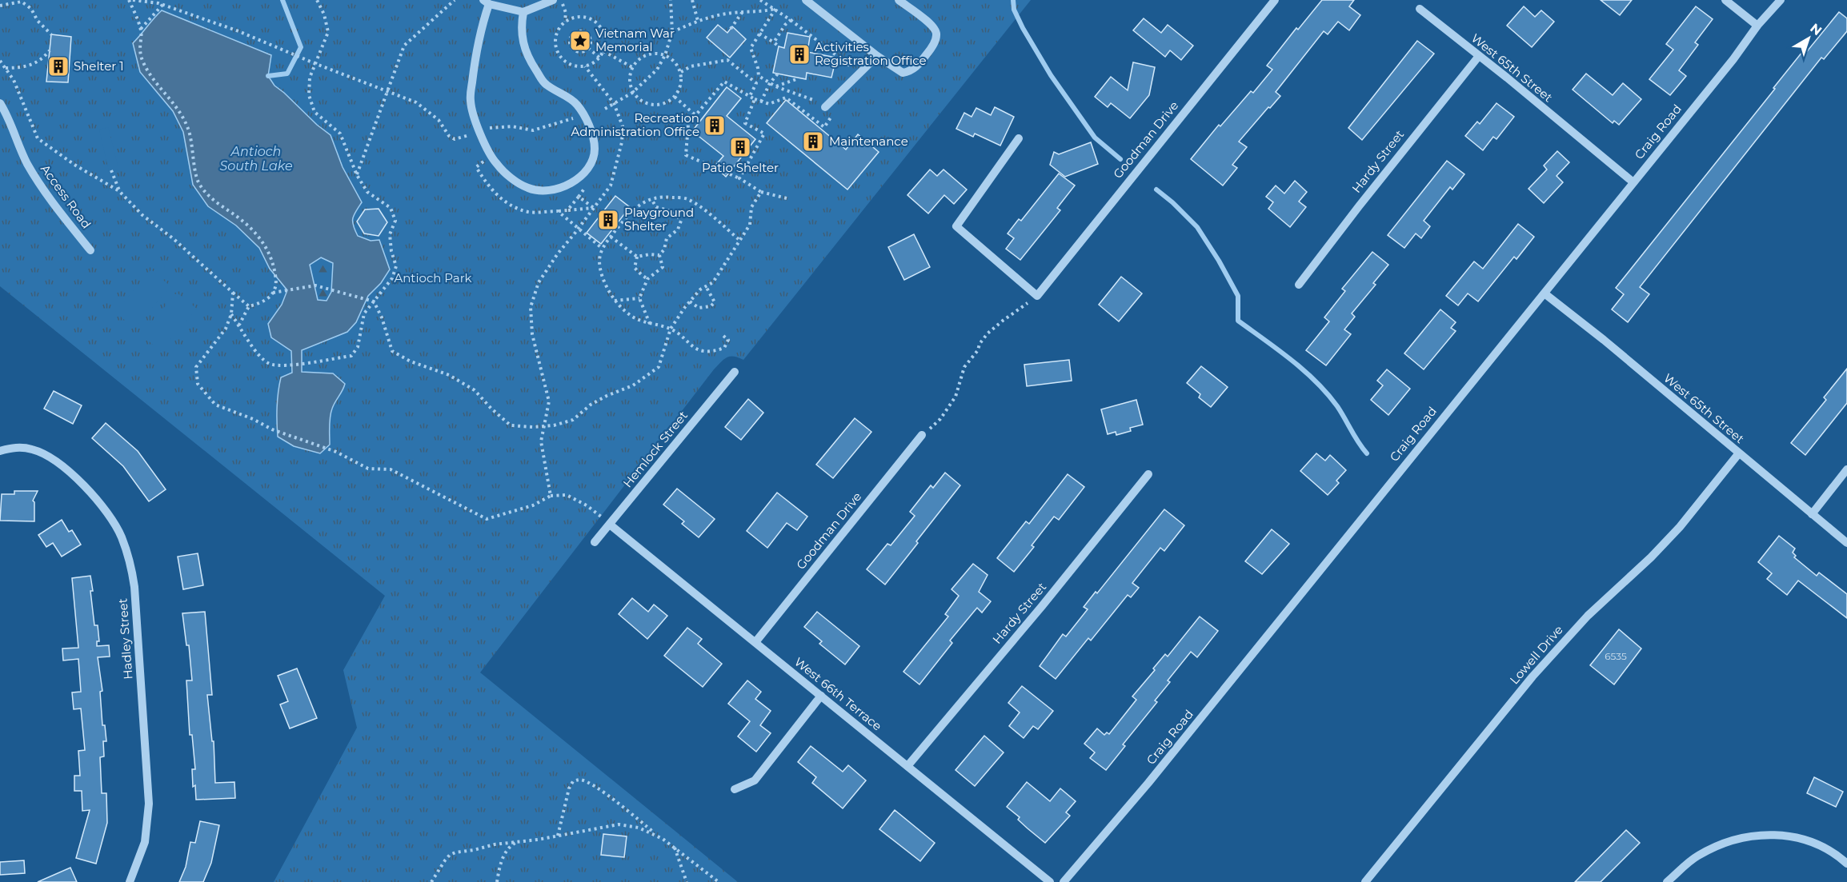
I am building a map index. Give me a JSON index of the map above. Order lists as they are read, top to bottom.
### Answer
{
  "streets": {
    "street": [
      "West 65th Street",
      "Craig Road",
      "Goodman Drive",
      "Hardy Street",
      "Access Road",
      "Hemlock Street",
      "Hadley Street",
      "Lowell Drive",
      "West 66th Terrace"
    ]
  },
  "crossings": [
    ["West 65th Street", "Craig Road"],
    ["West 65th Street", "Hardy Street"],
    ["West 65th Street", "Lowell Drive"],
    ["Goodman Drive", "West 66th Terrace"],
    ["Hardy Street", "West 66th Terrace"],
    ["Hemlock Street", "West 66th Terrace"]
  ],
  "water": ["Antioch South Lake"],
  "parks": ["Antioch Park"],
  "places": {
    "place": ["Vietnam War Memorial"],
    "building": [
      "Activities Registration Office",
      "Shelter 1",
      "Recreation Administration Office",
      "Maintenance",
      "Patio Shelter",
      "Playground Shelter"
    ]
  },
  "house_numbers": ["6535"],
  "north": "top right"
}
